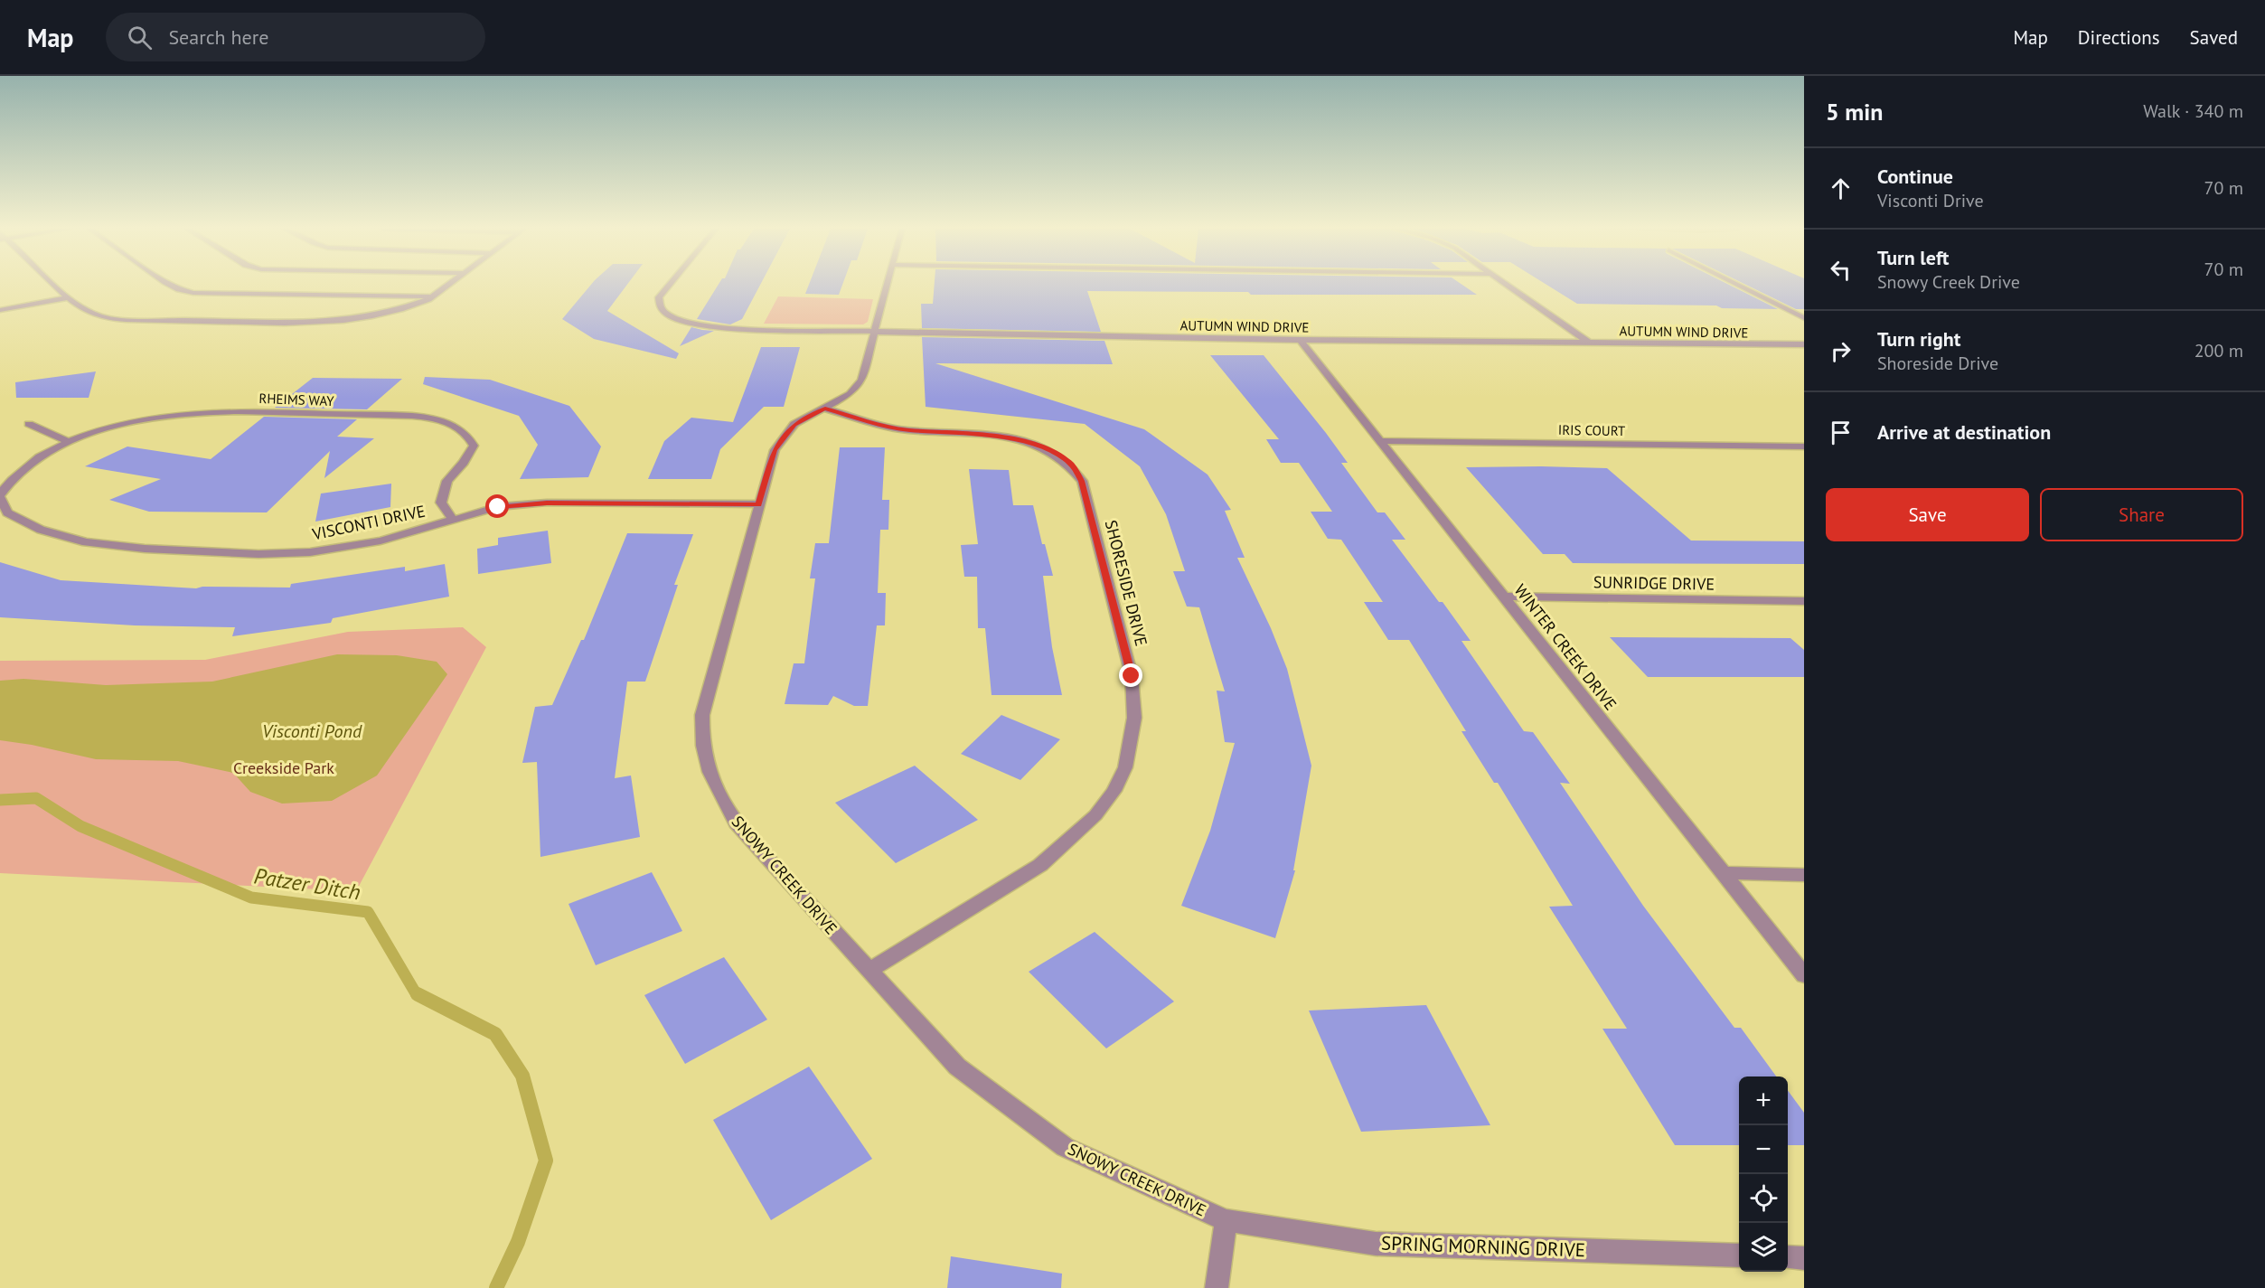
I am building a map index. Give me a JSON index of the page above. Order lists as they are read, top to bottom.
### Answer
{
  "streets": {
    "street": [
      "AUTUMN WIND DRIVE",
      "RHEIMS WAY",
      "IRIS COURT",
      "VISCONTI DRIVE",
      "SHORESIDE DRIVE",
      "SUNRIDGE DRIVE",
      "WINTER CREEK DRIVE",
      "SNOWY CREEK DRIVE",
      "SPRING MORNING DRIVE"
    ]
  },
  "crossings": [
    ["AUTUMN WIND DRIVE", "WINTER CREEK DRIVE"],
    ["AUTUMN WIND DRIVE", "SNOWY CREEK DRIVE"],
    ["RHEIMS WAY", "VISCONTI DRIVE"],
    ["IRIS COURT", "WINTER CREEK DRIVE"],
    ["VISCONTI DRIVE", "SNOWY CREEK DRIVE"],
    ["SHORESIDE DRIVE", "SNOWY CREEK DRIVE"],
    ["SUNRIDGE DRIVE", "WINTER CREEK DRIVE"],
    ["SNOWY CREEK DRIVE", "SPRING MORNING DRIVE"]
  ],
  "water": ["Visconti Pond", "Patzer Ditch"],
  "parks": ["Creekside Park"],
  "page": {
    "header": "Map",
    "search": "Search here",
    "nav": ["Map", "Directions", "Saved"],
    "heading": ["5 min", "Walk · 340 m"],
    "list": [
      ["Continue", "Visconti Drive", "70 m"],
      ["Turn left", "Snowy Creek Drive", "70 m"],
      ["Turn right", "Shoreside Drive", "200 m"],
      "Arrive at destination"
    ],
    "buttons": ["Save", "Share"],
    "map_buttons": ["+", "−"]
  }
}
